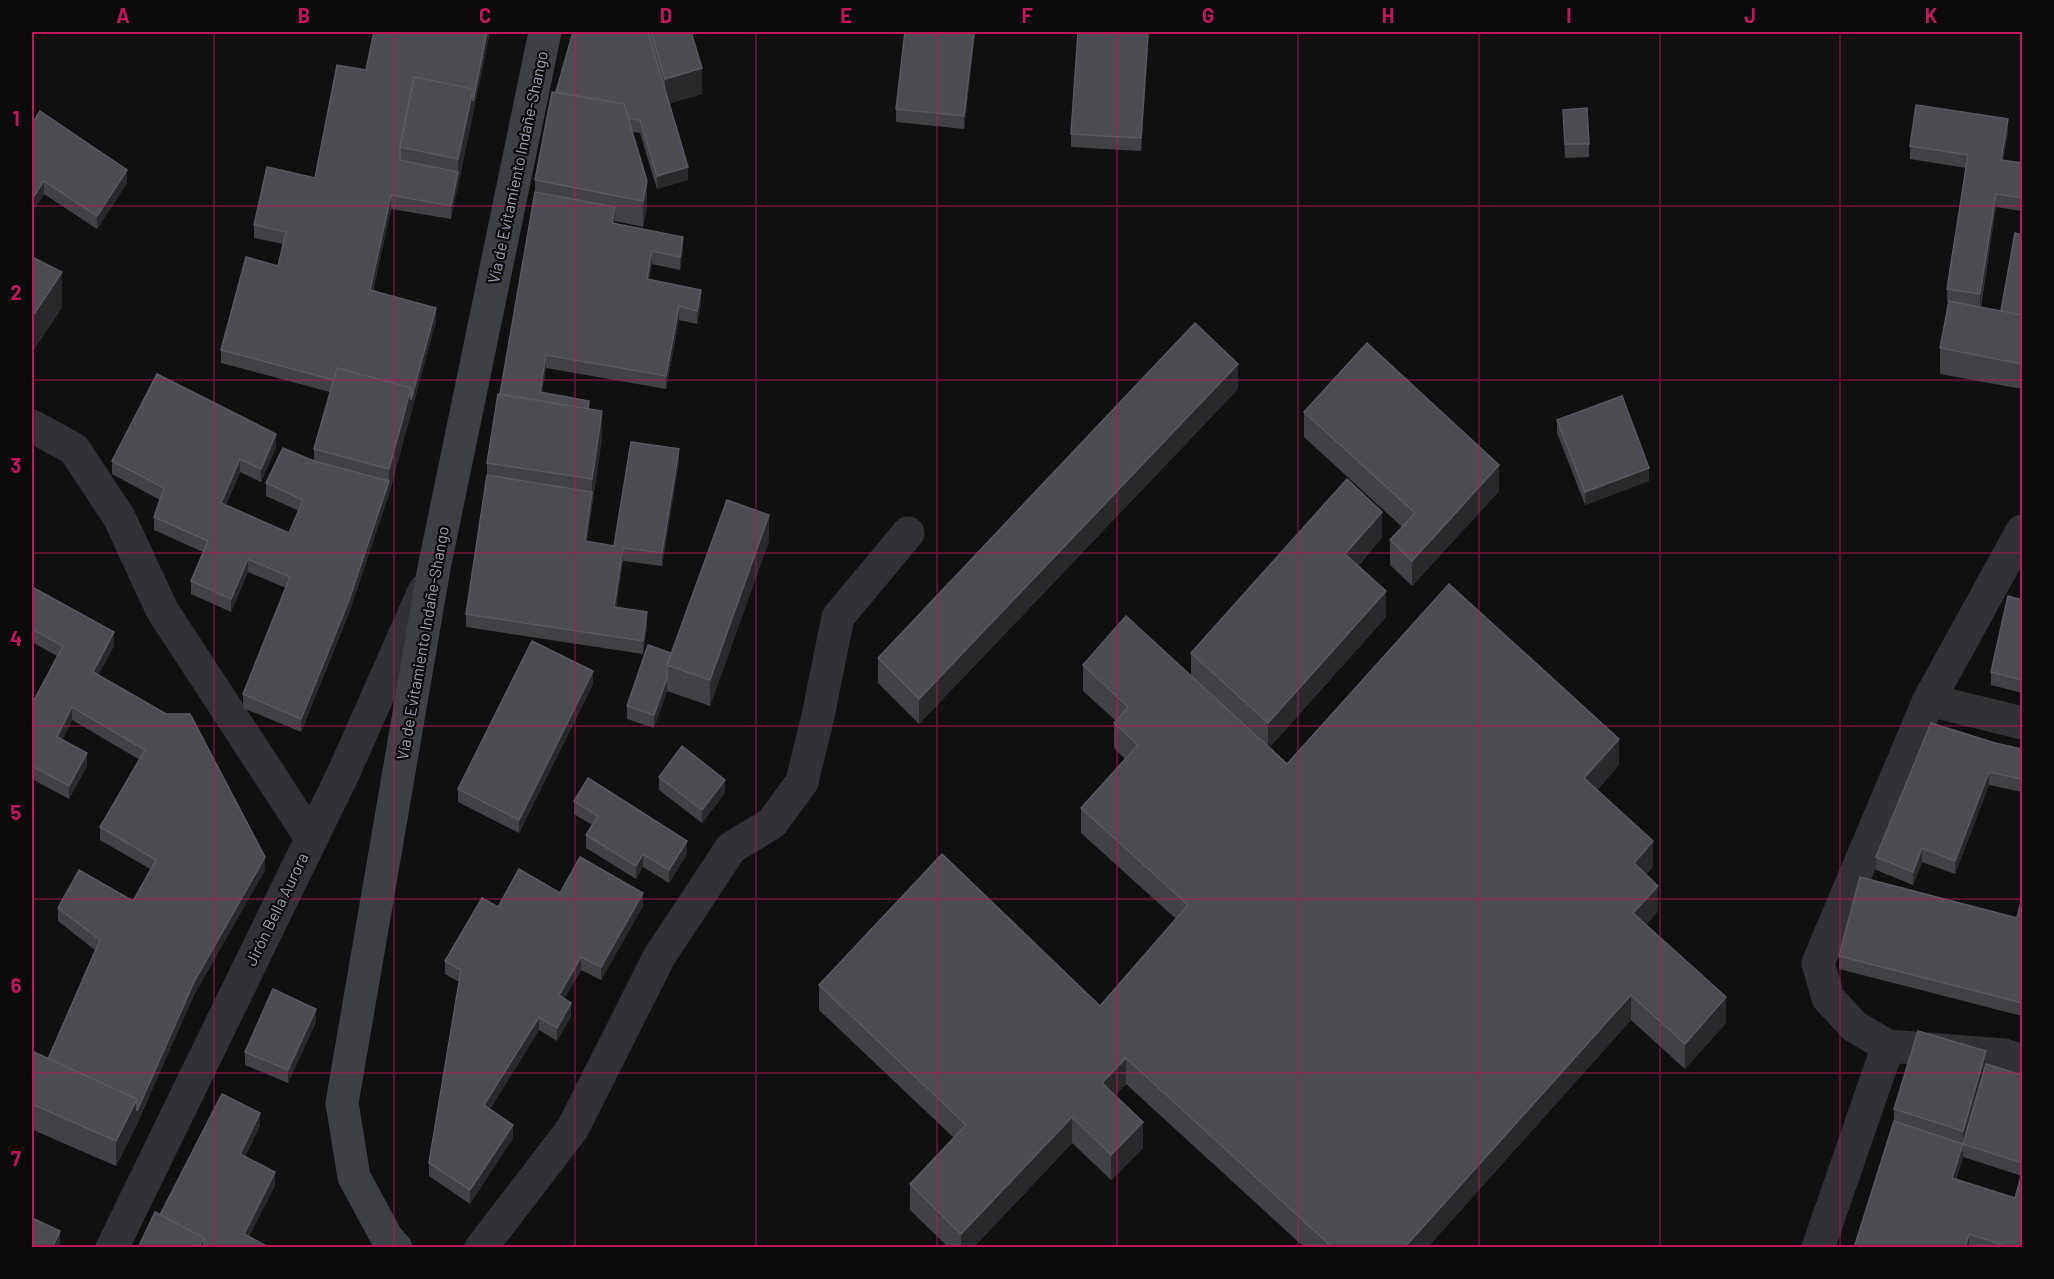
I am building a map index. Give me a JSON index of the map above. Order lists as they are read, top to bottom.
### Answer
{
  "streets": {
    "main road": ["Vía de Evitamiento Indañe-Shango"],
    "street": ["Jirón Bella Aurora"]
  },
  "crossings": [
    ["Vía de Evitamiento Indañe-Shango", "Jirón Bella Aurora"]
  ],
  "grid": {
    "columns": [
      "A",
      "B",
      "C",
      "D",
      "E",
      "F",
      "G",
      "H",
      "I",
      "J",
      "K"
    ],
    "rows": [
      "1",
      "2",
      "3",
      "4",
      "5",
      "6",
      "7"
    ]
  }
}
